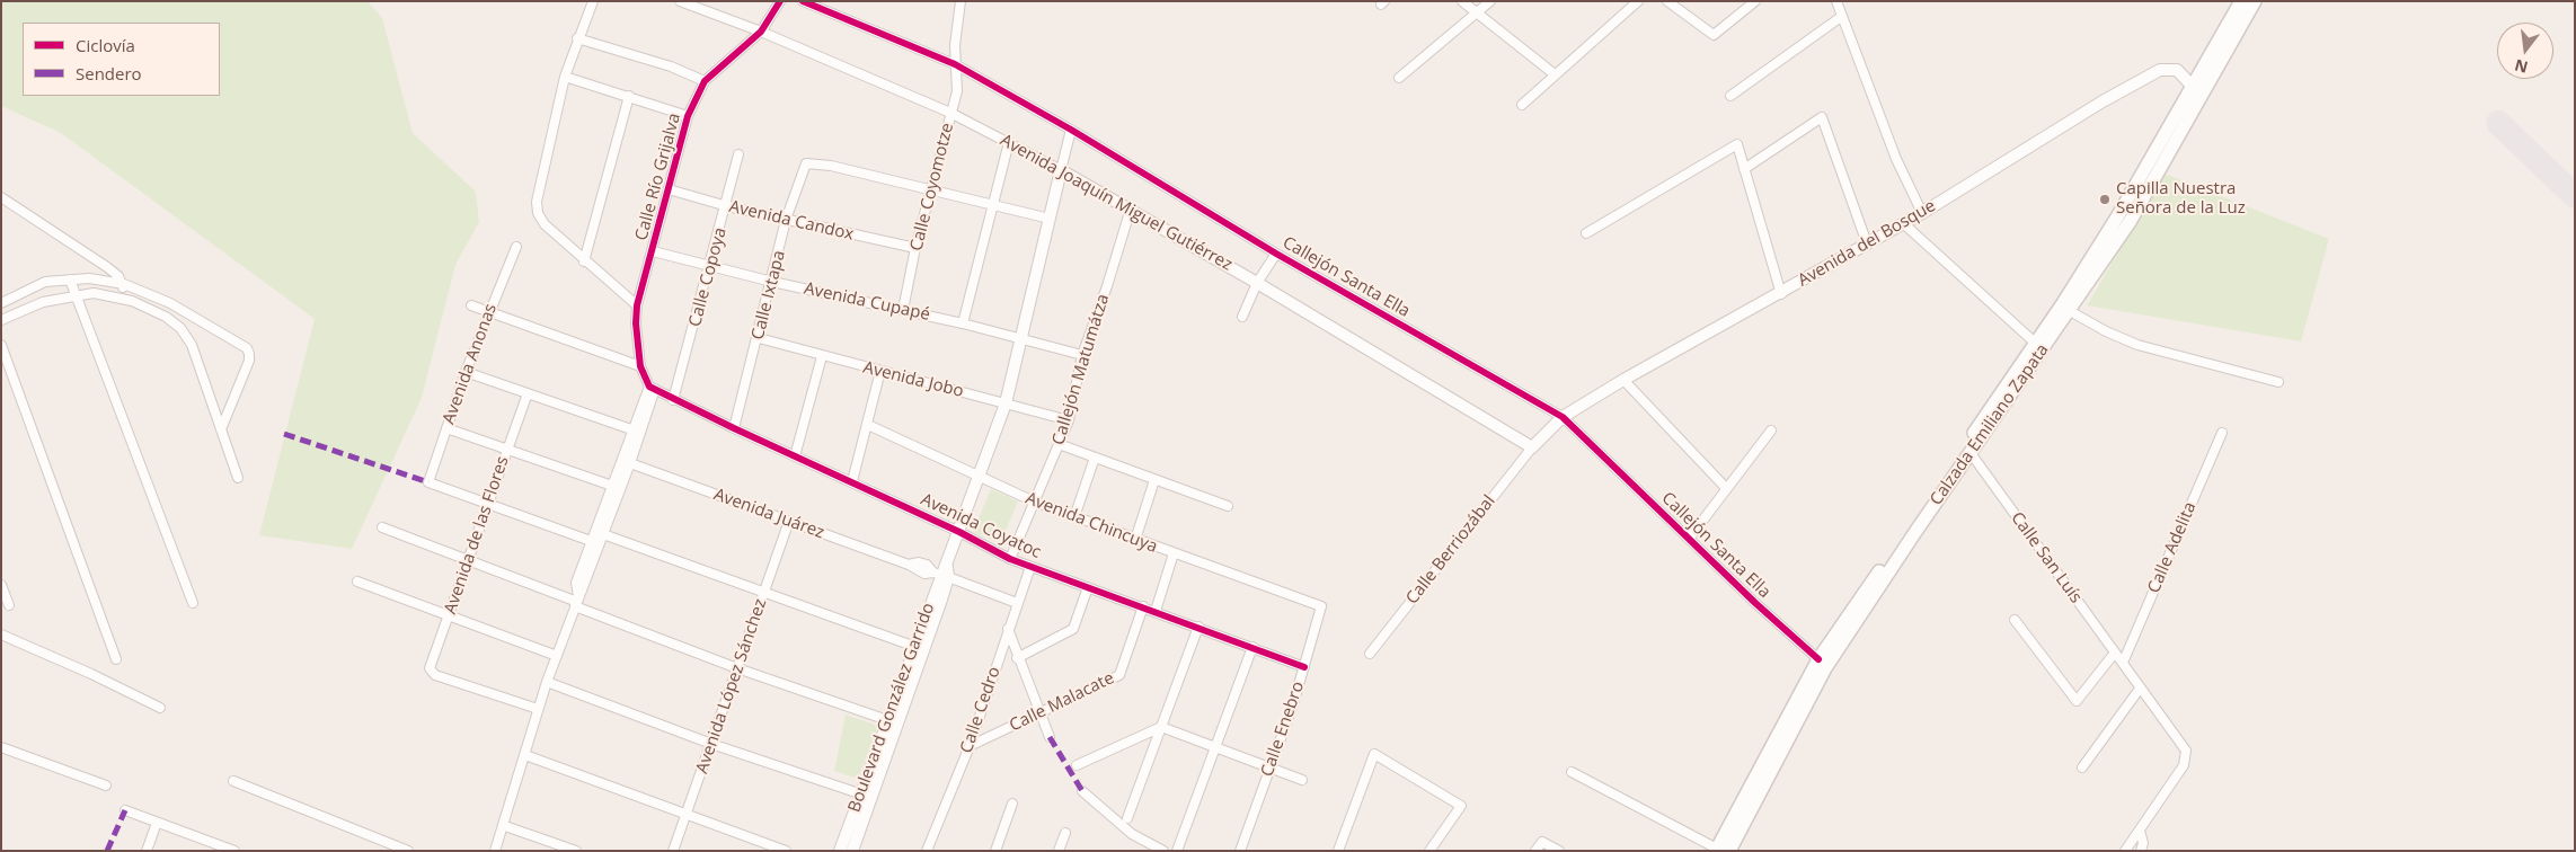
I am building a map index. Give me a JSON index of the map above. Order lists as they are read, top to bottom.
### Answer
{
  "streets": {
    "main road": ["Calzada Emiliano Zapata"],
    "street": [
      "Calle Río Grijalva",
      "Calle Coyomotze",
      "Avenida Joaquín Miguel Gutiérrez",
      "Avenida Candox",
      "Avenida del Bosque",
      "Calle Copoya",
      "Callejón Santa Ella",
      "Calle Ixtapa",
      "Avenida Cupapé",
      "Avenida Anonas",
      "Callejón Matumátza",
      "Avenida Jobo",
      "Avenida Juárez",
      "Avenida Chincuya",
      "Avenida Coyatoc",
      "Avenida de las Flores",
      "Calle Adelita",
      "Calle Berriozábal",
      "Calle San Luís",
      "Avenida López Sánchez",
      "Calle Malacate",
      "Boulevard González Garrido",
      "Calle Cedro",
      "Calle Enebro"
    ]
  },
  "crossings": [
    ["Calle Río Grijalva", "Avenida Joaquín Miguel Gutiérrez"],
    ["Calle Río Grijalva", "Avenida Candox"],
    ["Calle Río Grijalva", "Avenida Cupapé"],
    ["Calle Coyomotze", "Avenida Joaquín Miguel Gutiérrez"],
    ["Calle Coyomotze", "Avenida Candox"],
    ["Calle Coyomotze", "Callejón Santa Ella"],
    ["Calle Coyomotze", "Calle Ixtapa"],
    ["Calle Coyomotze", "Avenida Cupapé"],
    ["Avenida Joaquín Miguel Gutiérrez", "Avenida del Bosque"],
    ["Avenida Joaquín Miguel Gutiérrez", "Callejón Matumátza"],
    ["Avenida Joaquín Miguel Gutiérrez", "Calle Berriozábal"],
    ["Avenida Joaquín Miguel Gutiérrez", "Boulevard González Garrido"],
    ["Avenida Candox", "Calle Copoya"],
    ["Avenida Candox", "Calle Ixtapa"],
    ["Avenida del Bosque", "Callejón Santa Ella"],
    ["Avenida del Bosque", "Calzada Emiliano Zapata"],
    ["Avenida del Bosque", "Calle Berriozábal"],
    ["Calle Copoya", "Avenida Cupapé"],
    ["Calle Copoya", "Avenida Coyatoc"],
    ["Callejón Santa Ella", "Calzada Emiliano Zapata"],
    ["Callejón Santa Ella", "Boulevard González Garrido"],
    ["Calle Ixtapa", "Avenida Cupapé"],
    ["Calle Ixtapa", "Avenida Jobo"],
    ["Calle Ixtapa", "Avenida Coyatoc"],
    ["Avenida Cupapé", "Callejón Matumátza"],
    ["Avenida Cupapé", "Boulevard González Garrido"],
    ["Avenida Anonas", "Avenida de las Flores"],
    ["Callejón Matumátza", "Avenida Jobo"],
    ["Callejón Matumátza", "Avenida Chincuya"],
    ["Callejón Matumátza", "Avenida Coyatoc"],
    ["Avenida Jobo", "Boulevard González Garrido"],
    ["Calzada Emiliano Zapata", "Calle San Luís"],
    ["Avenida Juárez", "Avenida López Sánchez"],
    ["Avenida Juárez", "Boulevard González Garrido"],
    ["Avenida Juárez", "Calle Cedro"],
    ["Avenida Chincuya", "Boulevard González Garrido"],
    ["Avenida Chincuya", "Calle Enebro"],
    ["Avenida Coyatoc", "Calle Malacate"],
    ["Avenida Coyatoc", "Boulevard González Garrido"],
    ["Avenida Coyatoc", "Calle Cedro"],
    ["Avenida Coyatoc", "Calle Enebro"],
    ["Calle Adelita", "Calle San Luís"],
    ["Calle Malacate", "Calle Cedro"]
  ],
  "places": ["Capilla Nuestra Señora de la Luz"],
  "legend": ["Ciclovía", "Sendero"],
  "north": "bottom"
}
